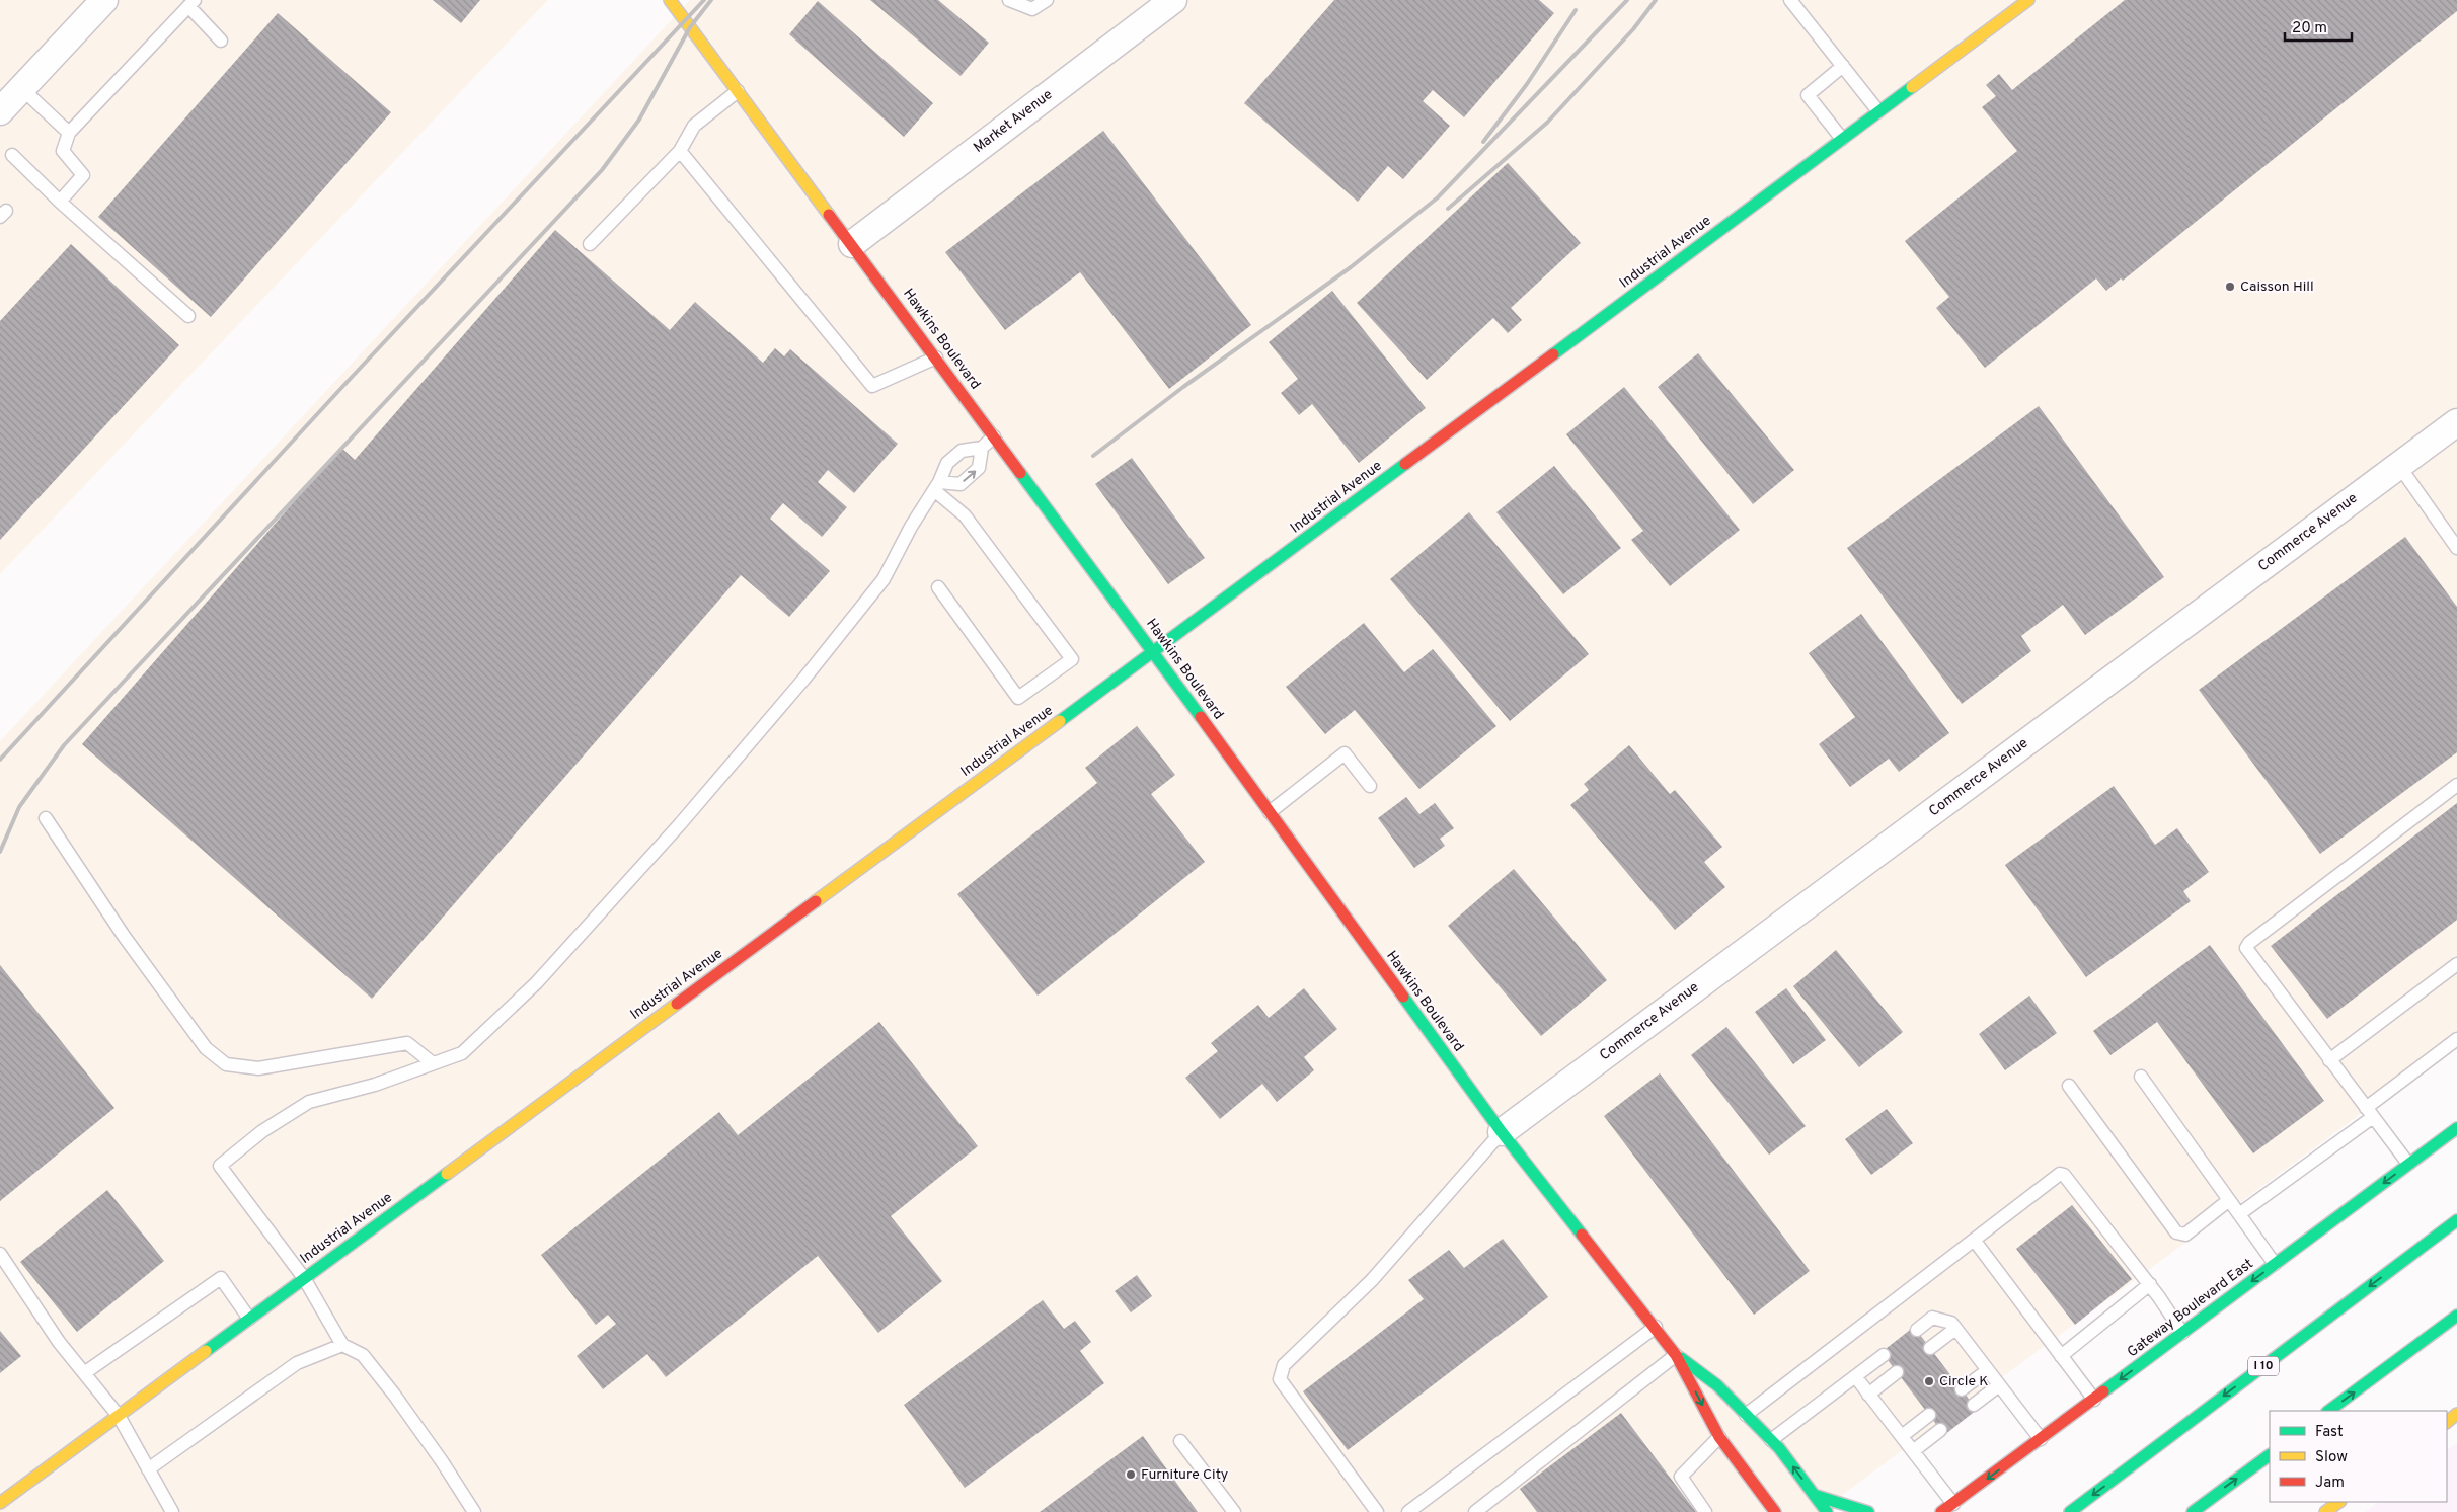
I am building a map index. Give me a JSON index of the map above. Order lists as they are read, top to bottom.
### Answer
{
  "streets": {
    "main road": [
      "Industrial Avenue",
      "Hawkins Boulevard",
      "Gateway Boulevard East",
      "I 10"
    ],
    "street": ["Market Avenue", "Commerce Avenue"]
  },
  "crossings": [
    ["Market Avenue", "Hawkins Boulevard"],
    ["Industrial Avenue", "Hawkins Boulevard"],
    ["Hawkins Boulevard", "Commerce Avenue"]
  ],
  "places": ["Caisson Hill", "Circle K", "Furniture City"],
  "legend": ["Fast", "Slow", "Jam"],
  "scale_bar": "20 m"
}
